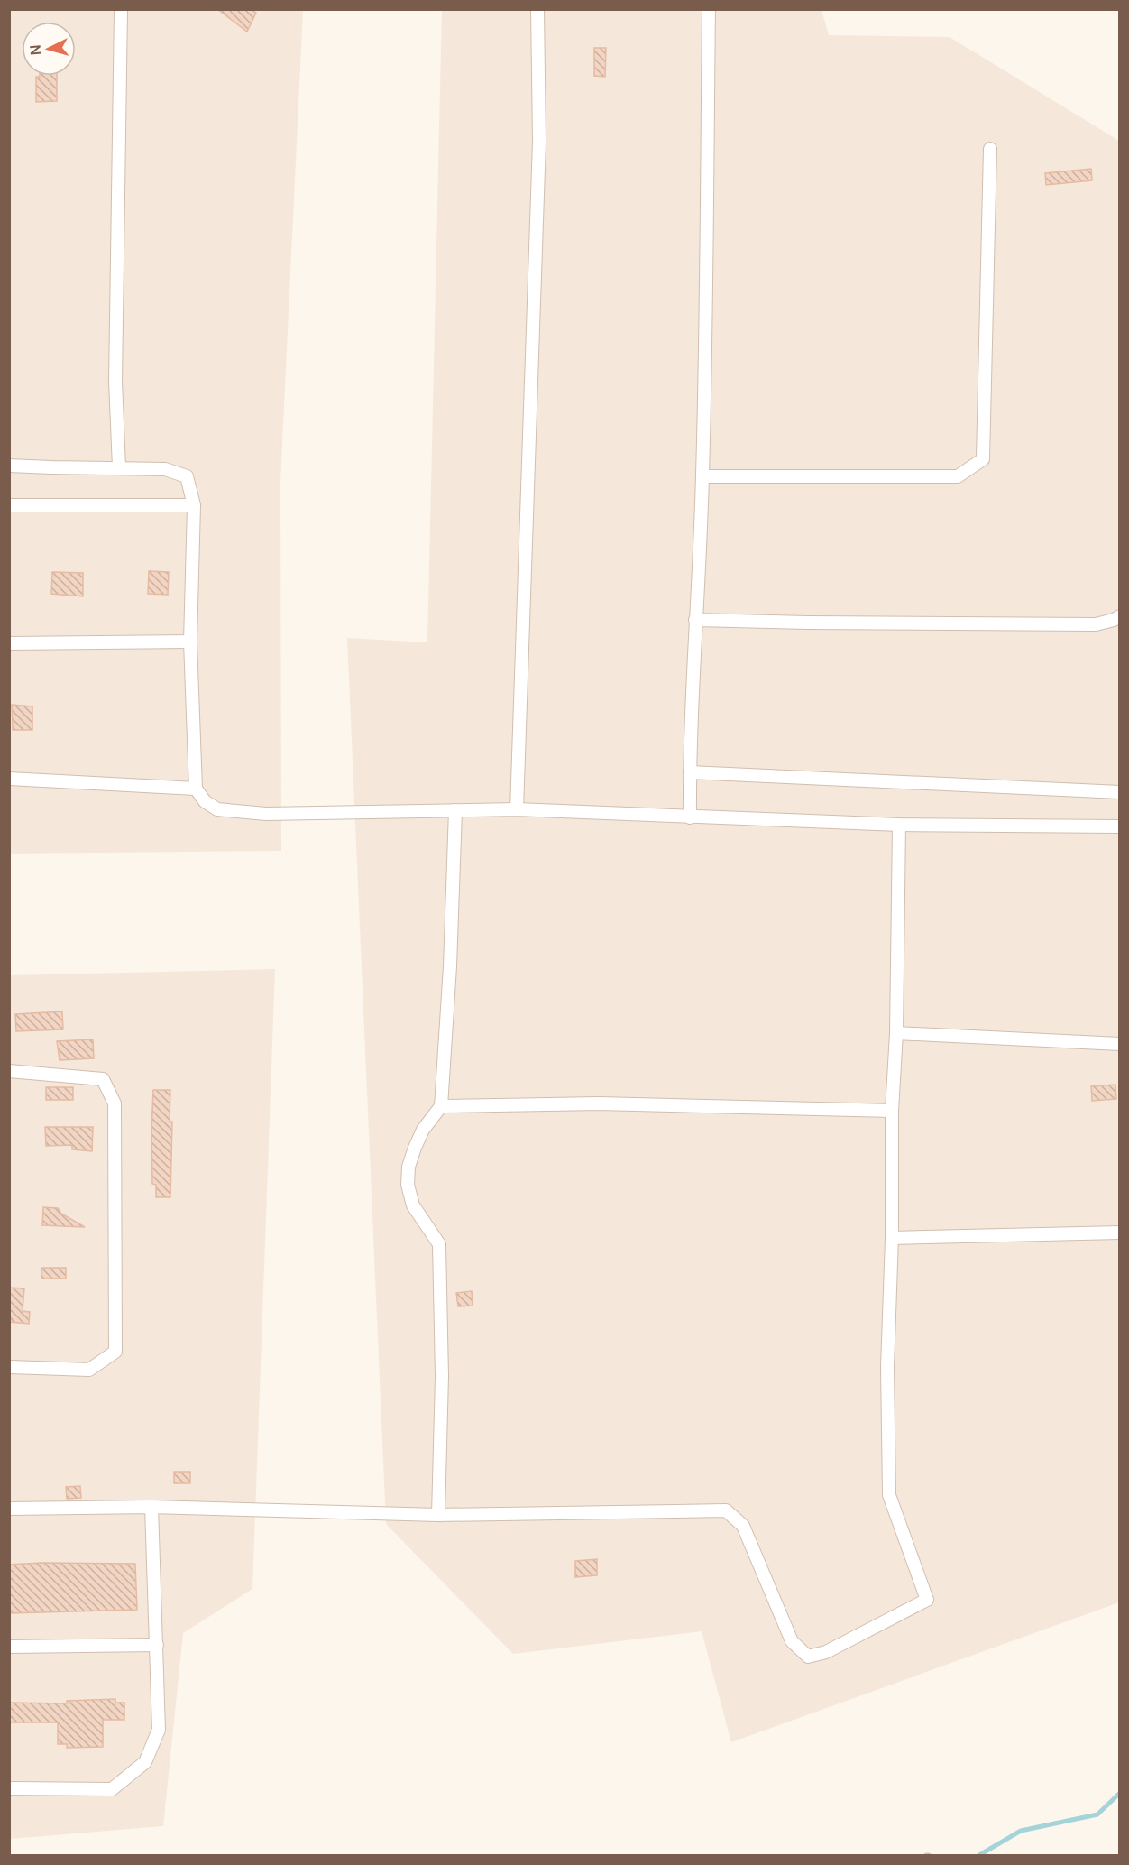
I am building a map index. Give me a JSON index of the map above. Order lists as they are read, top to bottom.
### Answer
{
  "north": "left"
}
